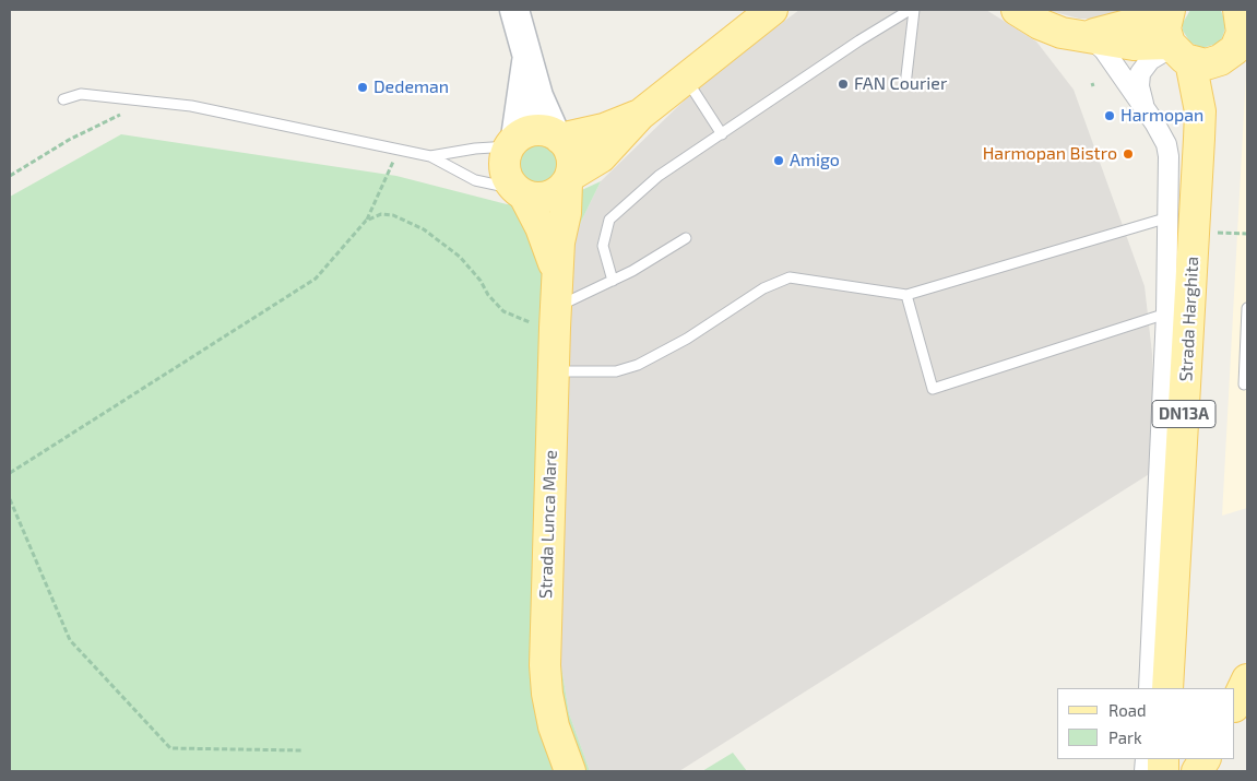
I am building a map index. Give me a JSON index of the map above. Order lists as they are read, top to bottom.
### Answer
{
  "streets": {
    "main road": ["Strada Harghita", "DN13A", "Strada Lunca Mare"]
  },
  "places": [
    "FAN Courier",
    "Dedeman",
    "Harmopan",
    "Harmopan Bistro",
    "Amigo"
  ],
  "legend": ["Road", "Park"]
}
